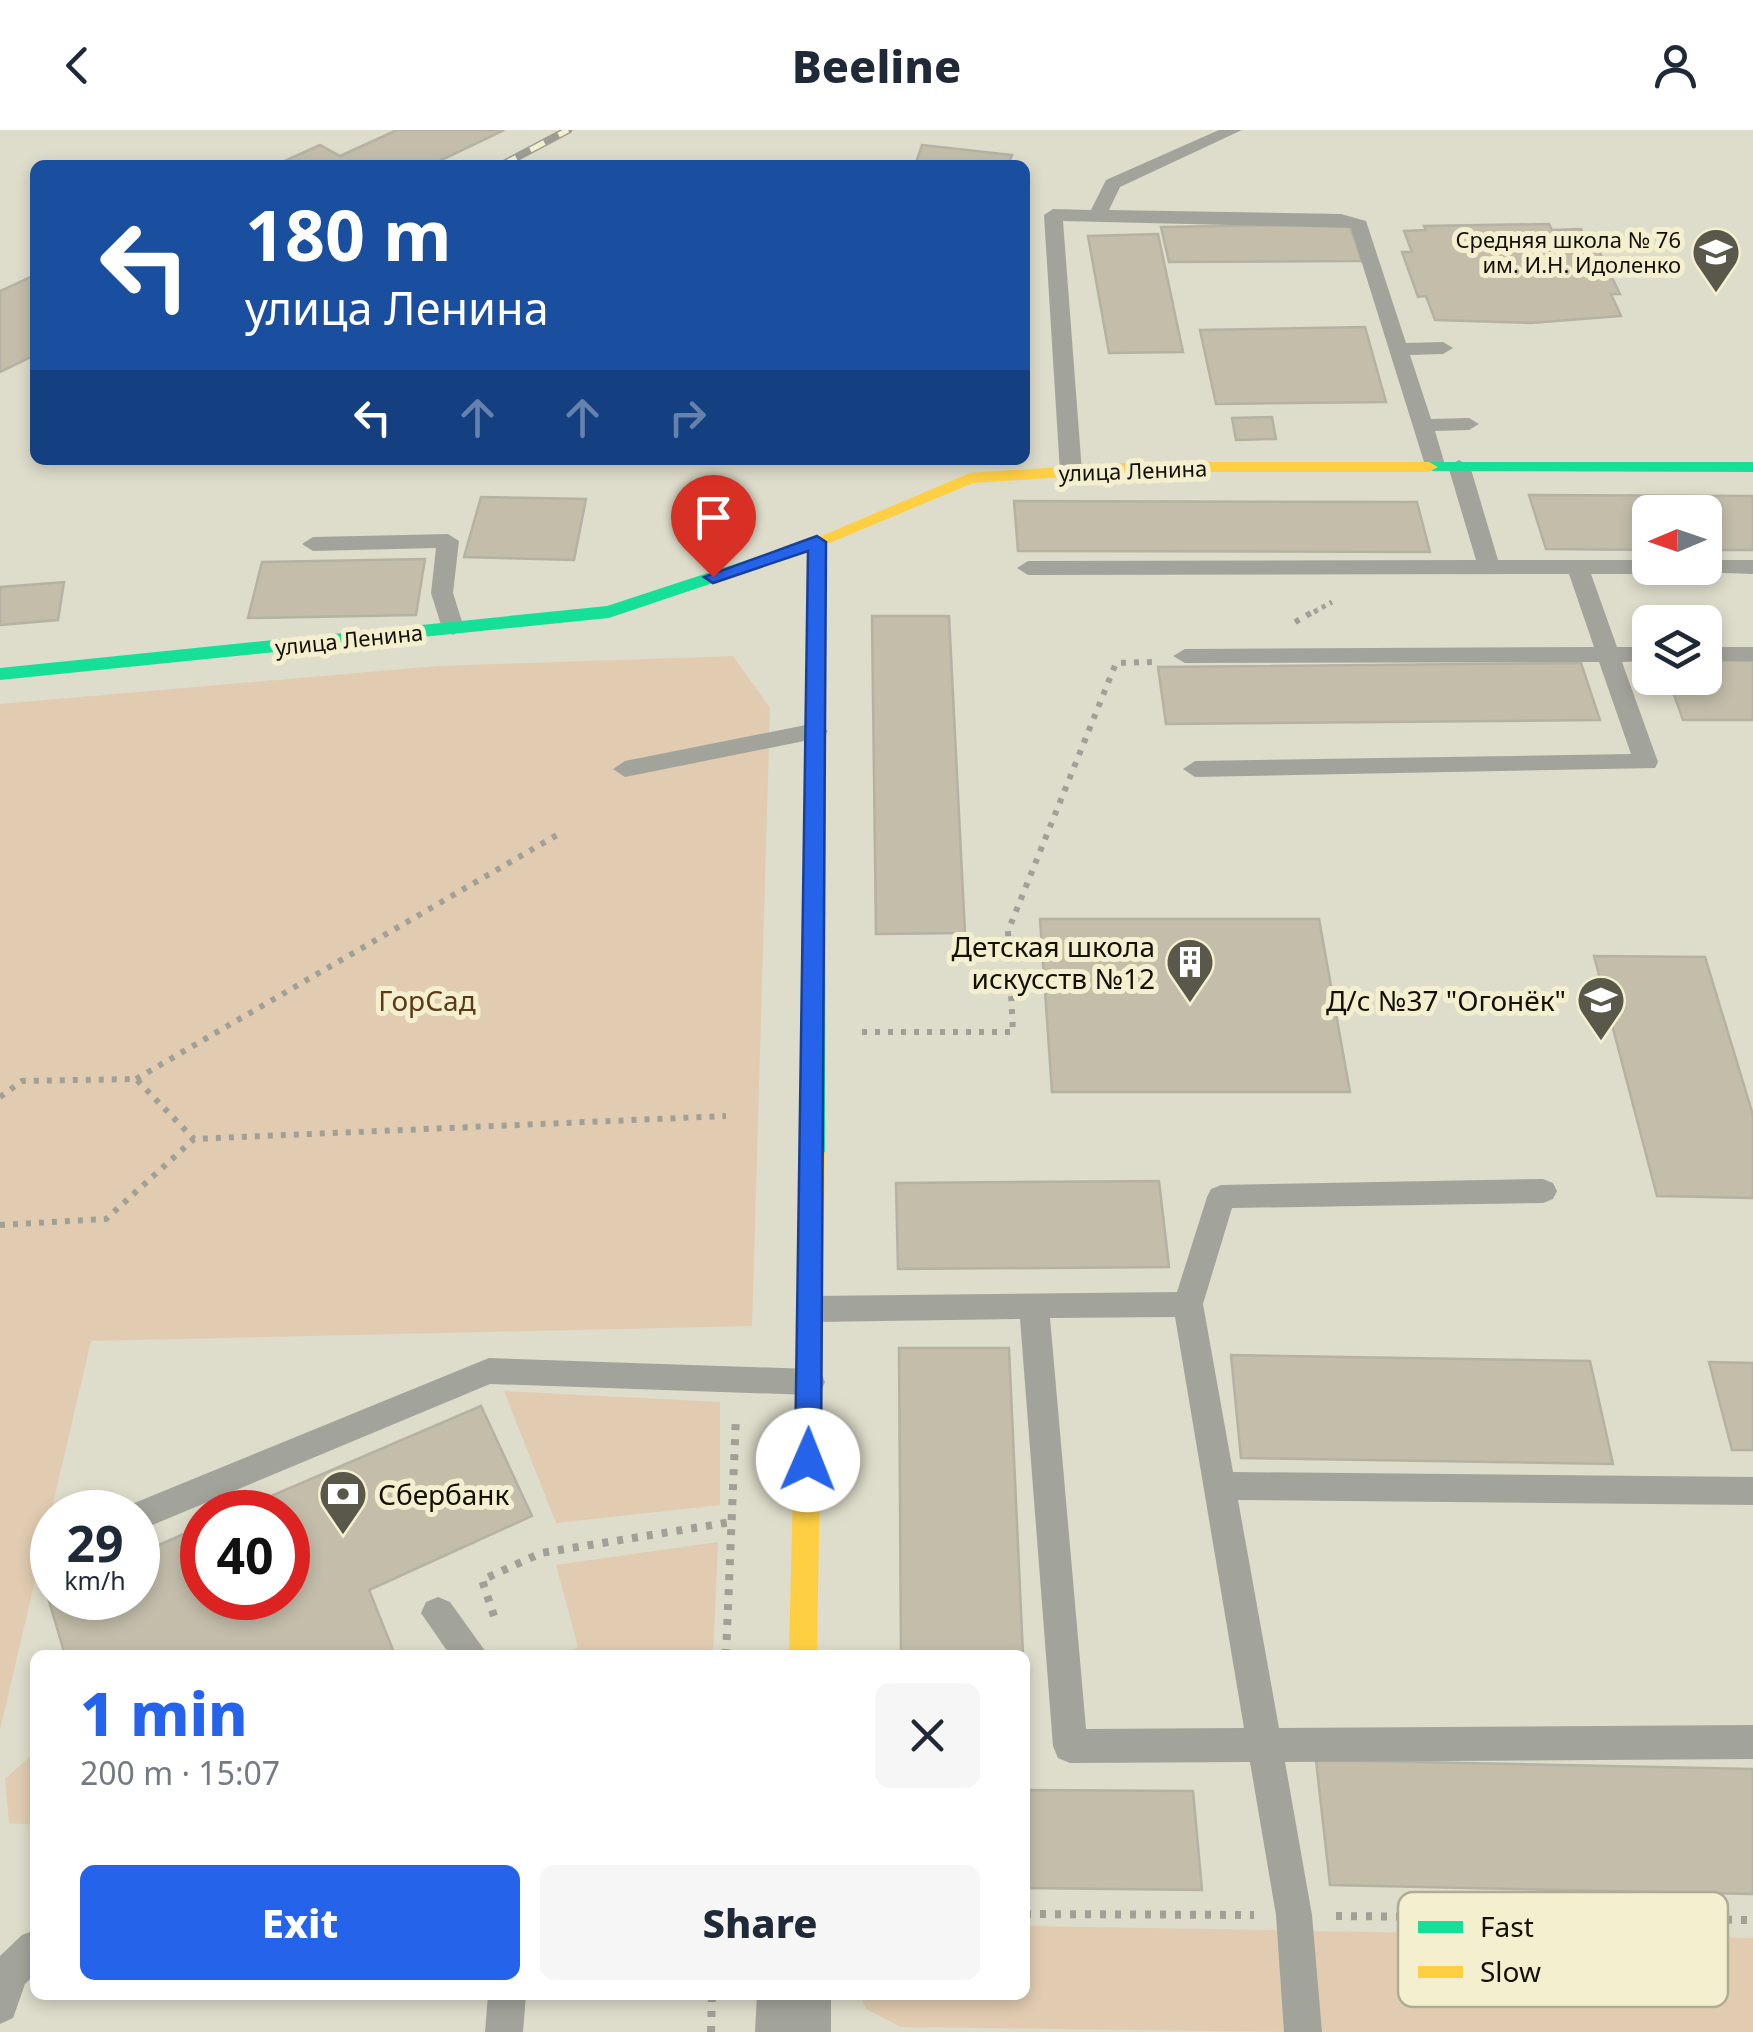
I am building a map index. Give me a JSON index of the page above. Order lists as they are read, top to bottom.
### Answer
{
  "streets": {
    "street": ["улица Ленина"]
  },
  "parks": ["ГорСад"],
  "places": {
    "school or university": ["Средняя школа № 76 им. И.Н. Идоленко", "Д/с №37 \"Огонёк\""],
    "building": ["Детская школа искусств №12"],
    "bank": ["Сбербанк"]
  },
  "legend": ["Fast", "Slow"],
  "north": "left",
  "page": {
    "header": "Beeline",
    "turn": ["180 m", "улица Ленина"],
    "speed": "29 km/h",
    "limit": "40",
    "heading": ["1 min", "200 m · 15:07"],
    "buttons": ["Exit", "Share"]
  }
}
